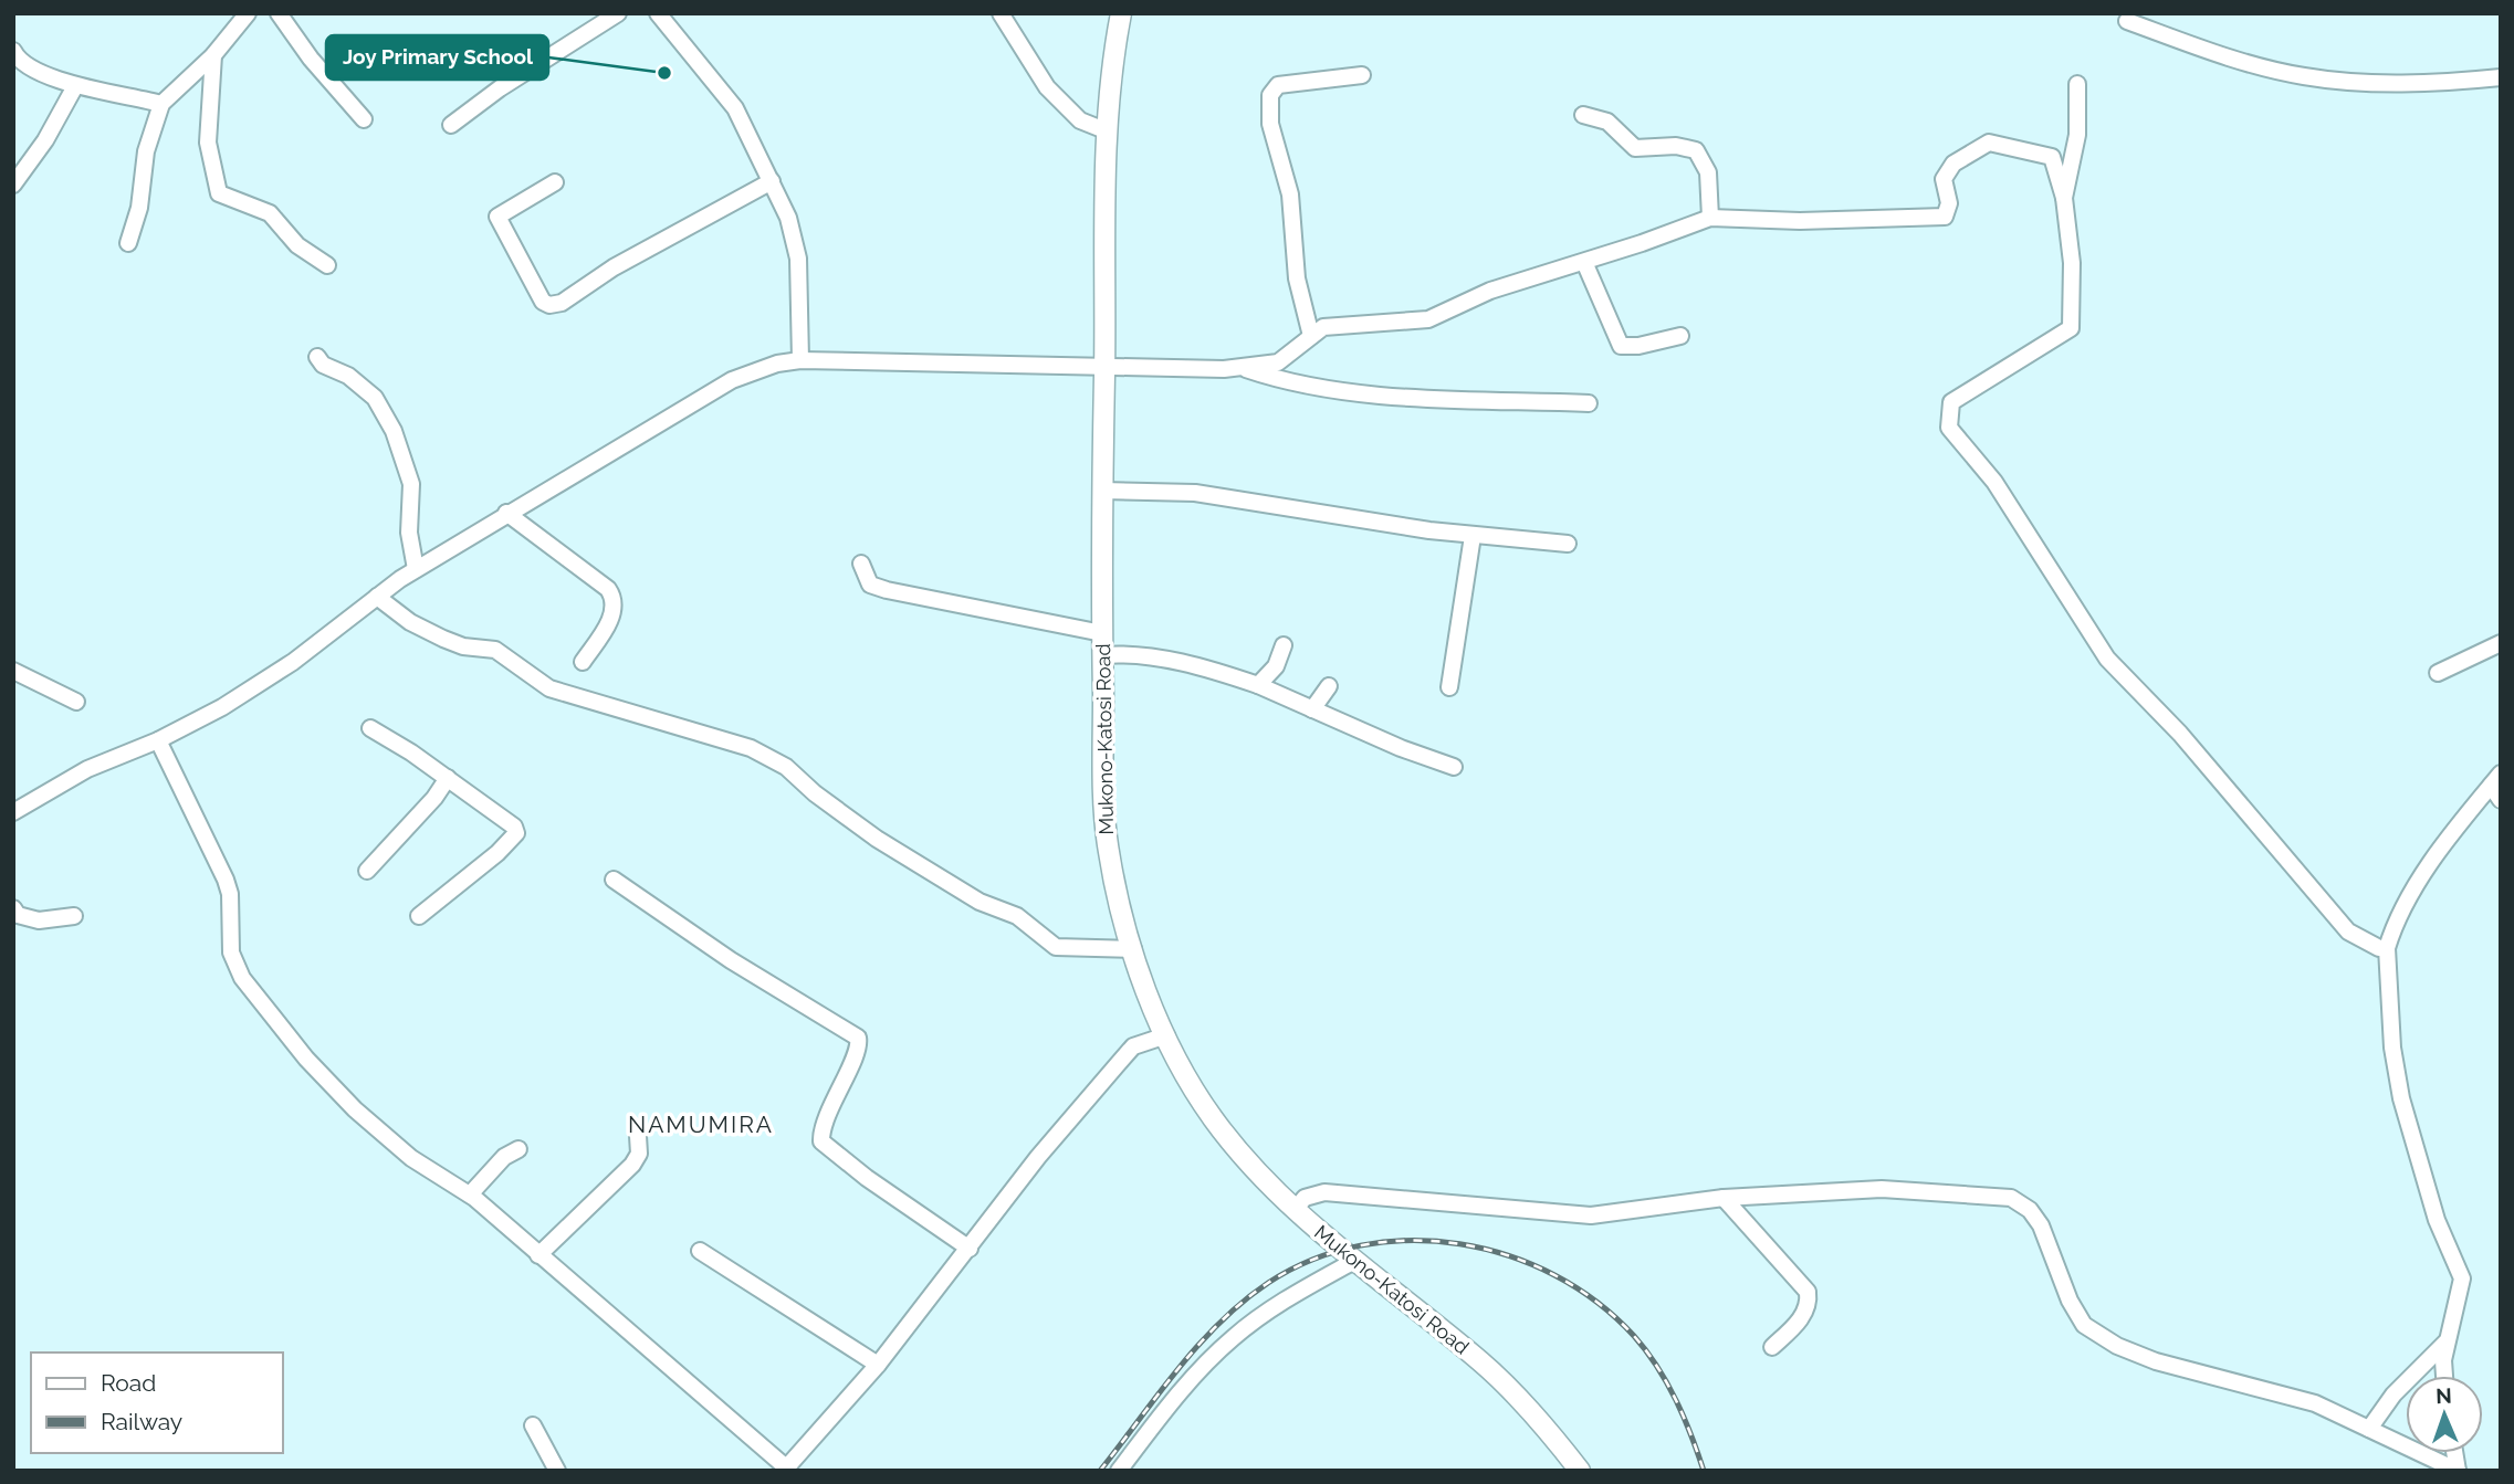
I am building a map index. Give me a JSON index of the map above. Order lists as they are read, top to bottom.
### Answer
{
  "streets": {
    "main road": ["Mukono-Katosi Road"]
  },
  "districts": ["NAMUMIRA"],
  "places": ["Joy Primary School"],
  "legend": ["Road", "Railway"],
  "north": "top"
}
